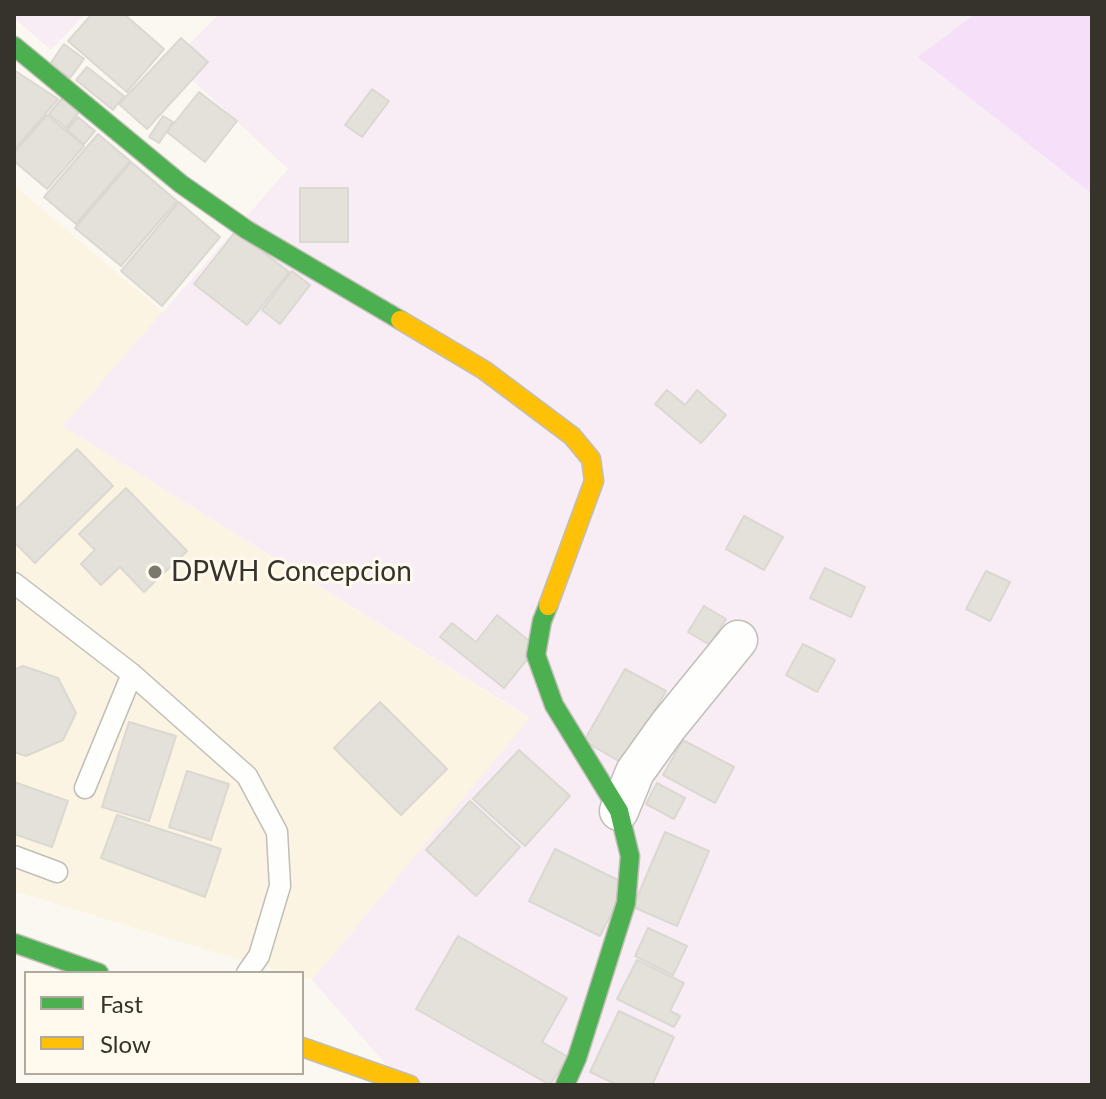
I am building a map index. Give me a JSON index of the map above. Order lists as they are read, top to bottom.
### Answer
{
  "places": ["DPWH Concepcion"],
  "legend": ["Fast", "Slow"]
}
